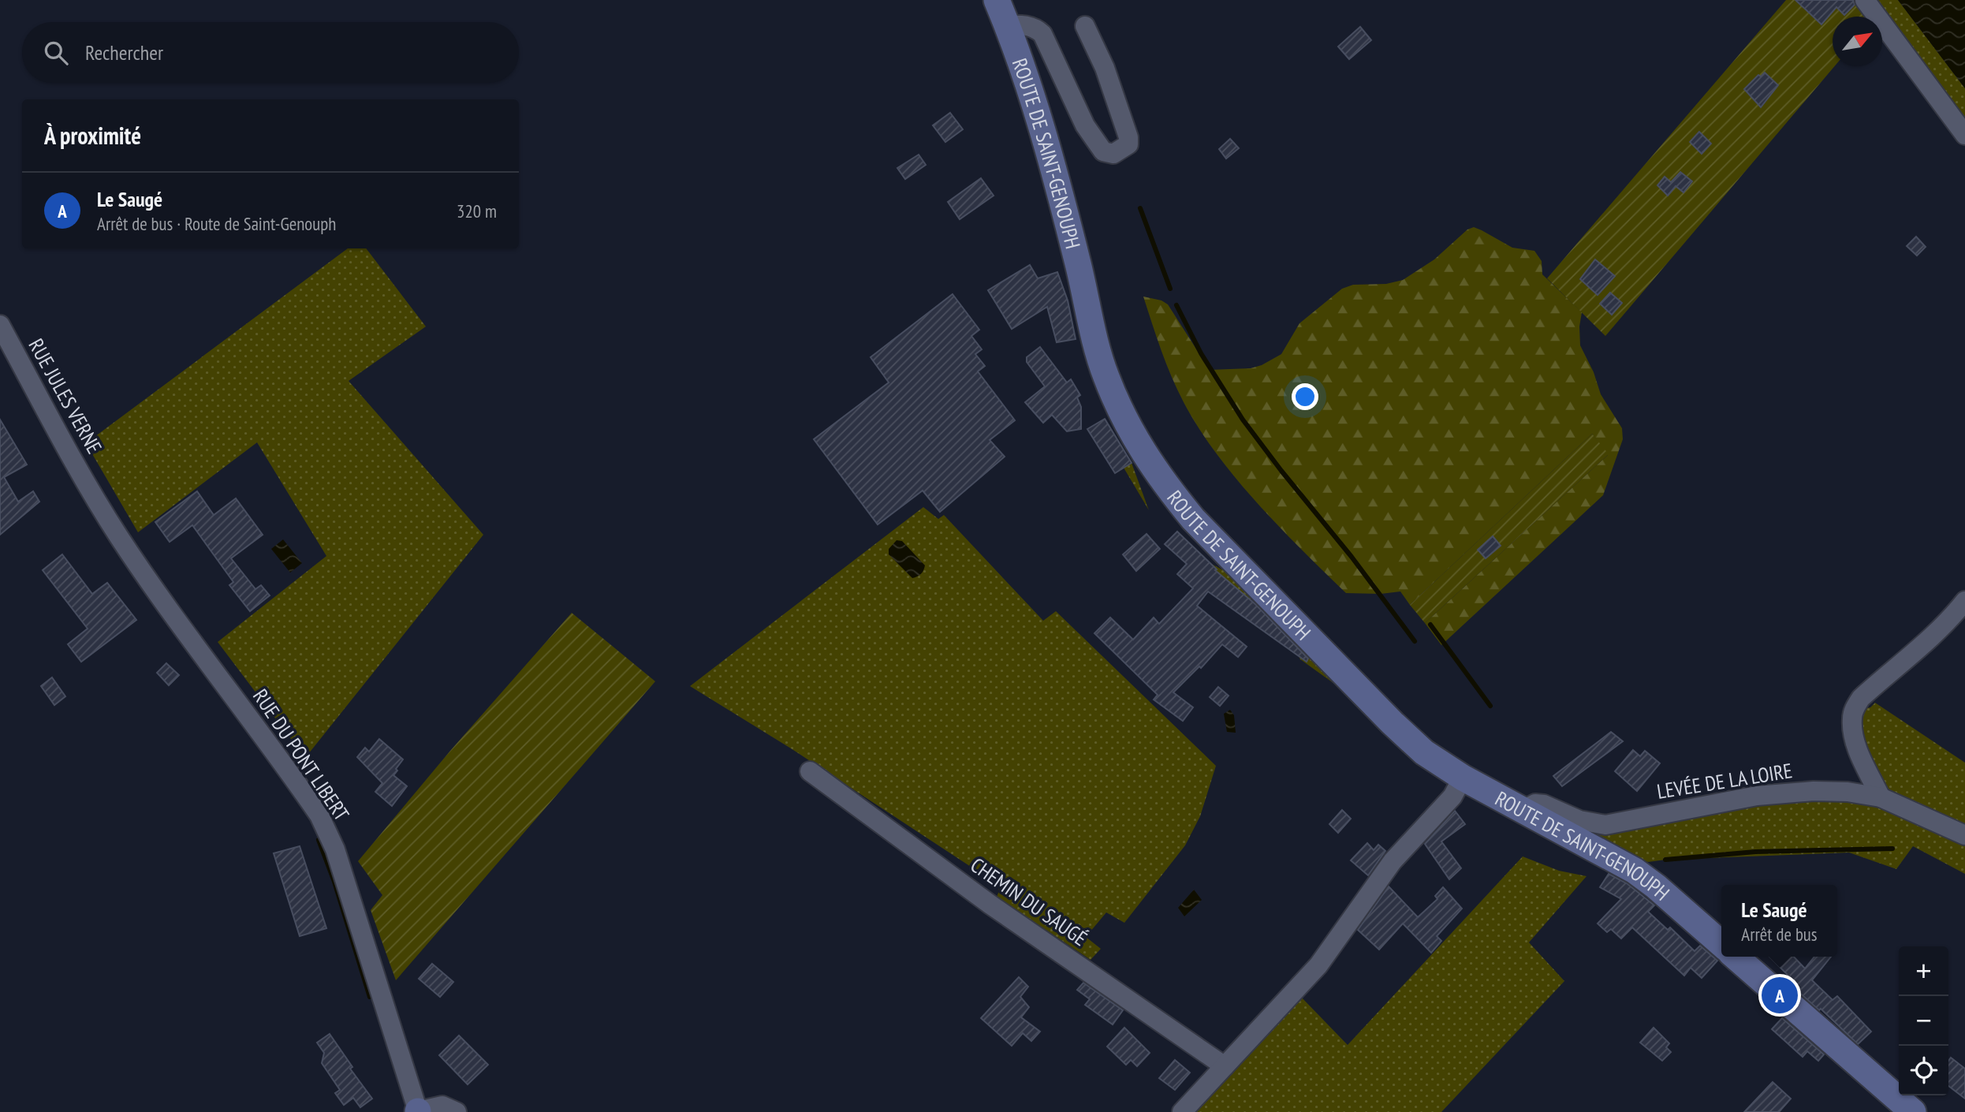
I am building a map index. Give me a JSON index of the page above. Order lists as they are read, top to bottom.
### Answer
{
  "streets": {
    "street": [
      "ROUTE DE SAINT-GENOUPH",
      "RUE JULES VERNE",
      "RUE DU PONT LIBERT",
      "LEVÉE DE LA LOIRE",
      "CHEMIN DU SAUGÉ"
    ]
  },
  "crossings": [
    ["ROUTE DE SAINT-GENOUPH", "LEVÉE DE LA LOIRE"],
    ["RUE JULES VERNE", "RUE DU PONT LIBERT"]
  ],
  "north": "top right",
  "page": {
    "search": "Rechercher",
    "heading": "À proximité",
    "list": [
      {
        "mark": "A",
        "name": "Le Saugé",
        "note": "Arrêt de bus · Route de Saint-Genouph",
        "value": "320 m"
      }
    ],
    "popup": ["Le Saugé", "Arrêt de bus"],
    "map_buttons": ["+", "−"],
    "pins": "A"
  }
}
